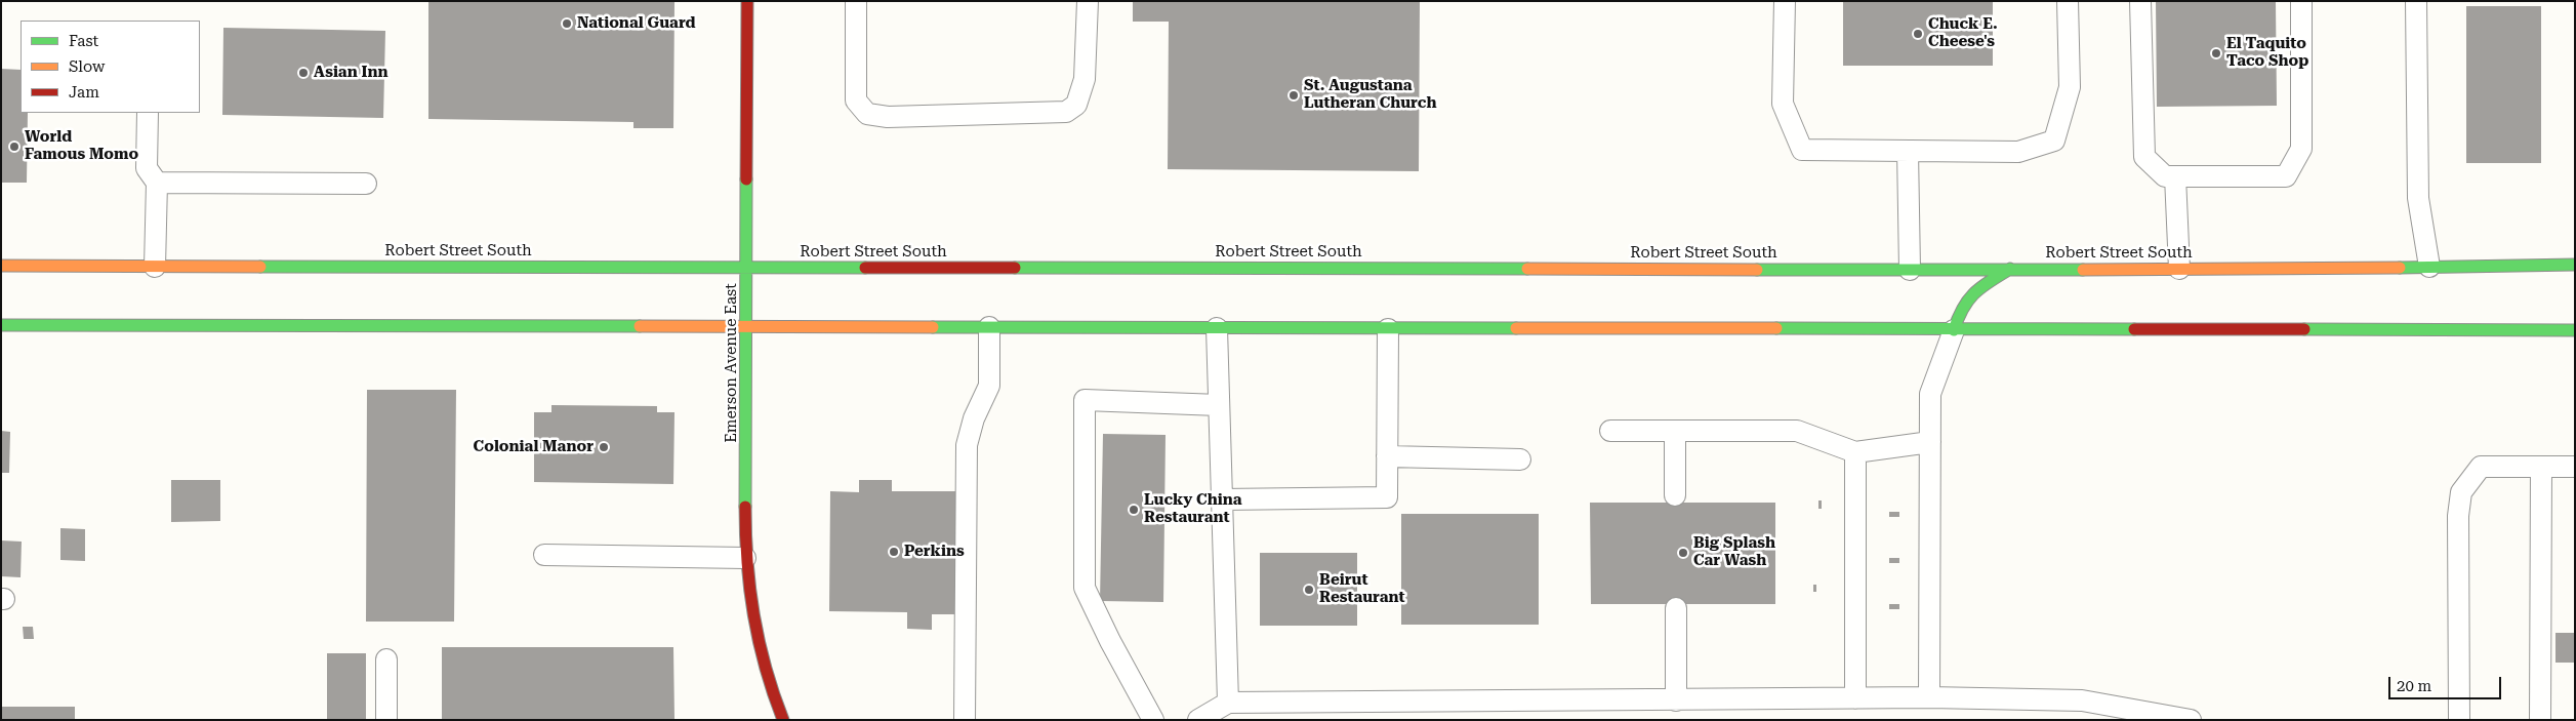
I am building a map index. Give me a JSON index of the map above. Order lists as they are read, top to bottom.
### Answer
{
  "streets": {
    "main road": ["Robert Street South", "Emerson Avenue East"]
  },
  "crossings": [
    ["Robert Street South", "Emerson Avenue East"]
  ],
  "places": [
    "National Guard",
    "Chuck E. Cheese's",
    "El Taquito Taco Shop",
    "Asian Inn",
    "St. Augustana Lutheran Church",
    "World Famous Momo",
    "Colonial Manor",
    "Lucky China Restaurant",
    "Perkins",
    "Big Splash Car Wash",
    "Beirut Restaurant"
  ],
  "legend": ["Fast", "Slow", "Jam"],
  "scale_bar": "20 m"
}
